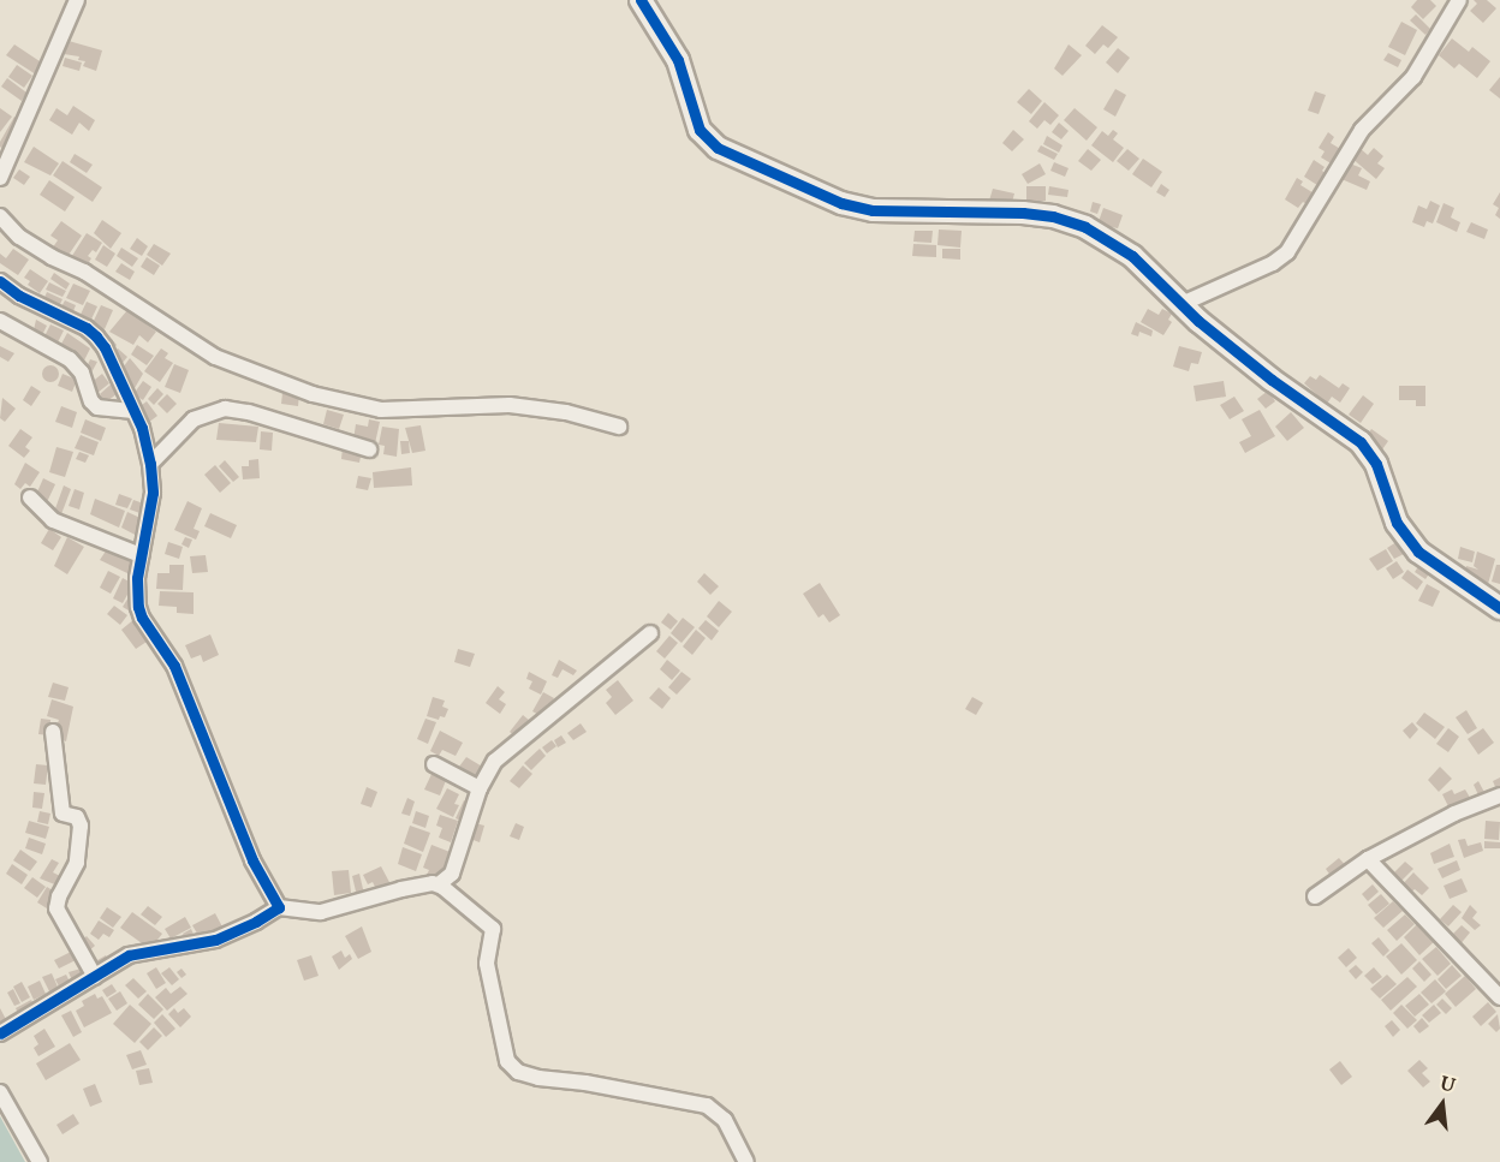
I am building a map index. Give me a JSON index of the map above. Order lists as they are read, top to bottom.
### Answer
{
  "north": "top"
}
